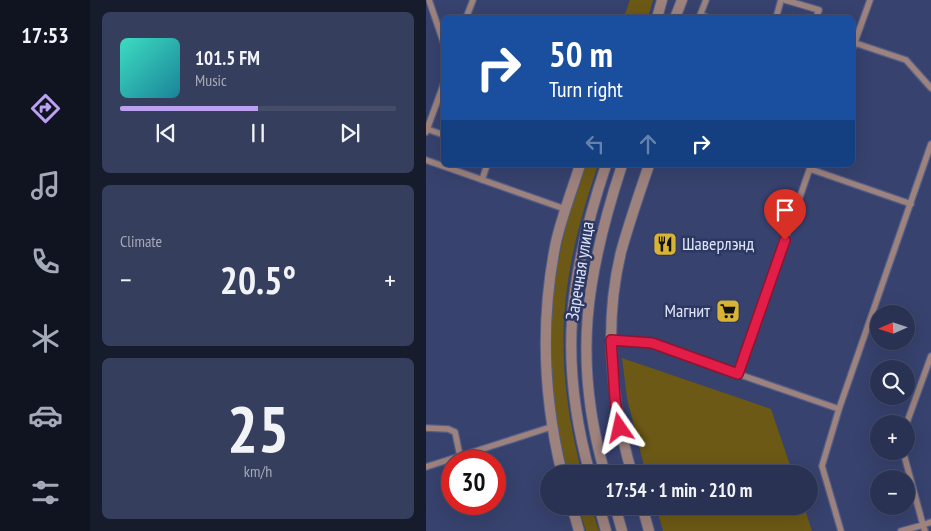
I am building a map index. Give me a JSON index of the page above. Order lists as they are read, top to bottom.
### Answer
{
  "streets": {
    "street": ["Заречная улица"]
  },
  "places": {
    "restaurant": ["Шаверлэнд"],
    "supermarket": ["Магнит"]
  },
  "north": "left",
  "page": {
    "tabs": "17:53",
    "turn": ["50 m", "Turn right"],
    "song": ["101.5 FM", "Music"],
    "tile": [
      "Climate",
      ["25", "km/h"]
    ],
    "heat": ["−", "20.5°", "+"],
    "map_buttons": ["+", "−"],
    "limit": "30",
    "trip": "17:54 · 1 min · 210 m"
  }
}
